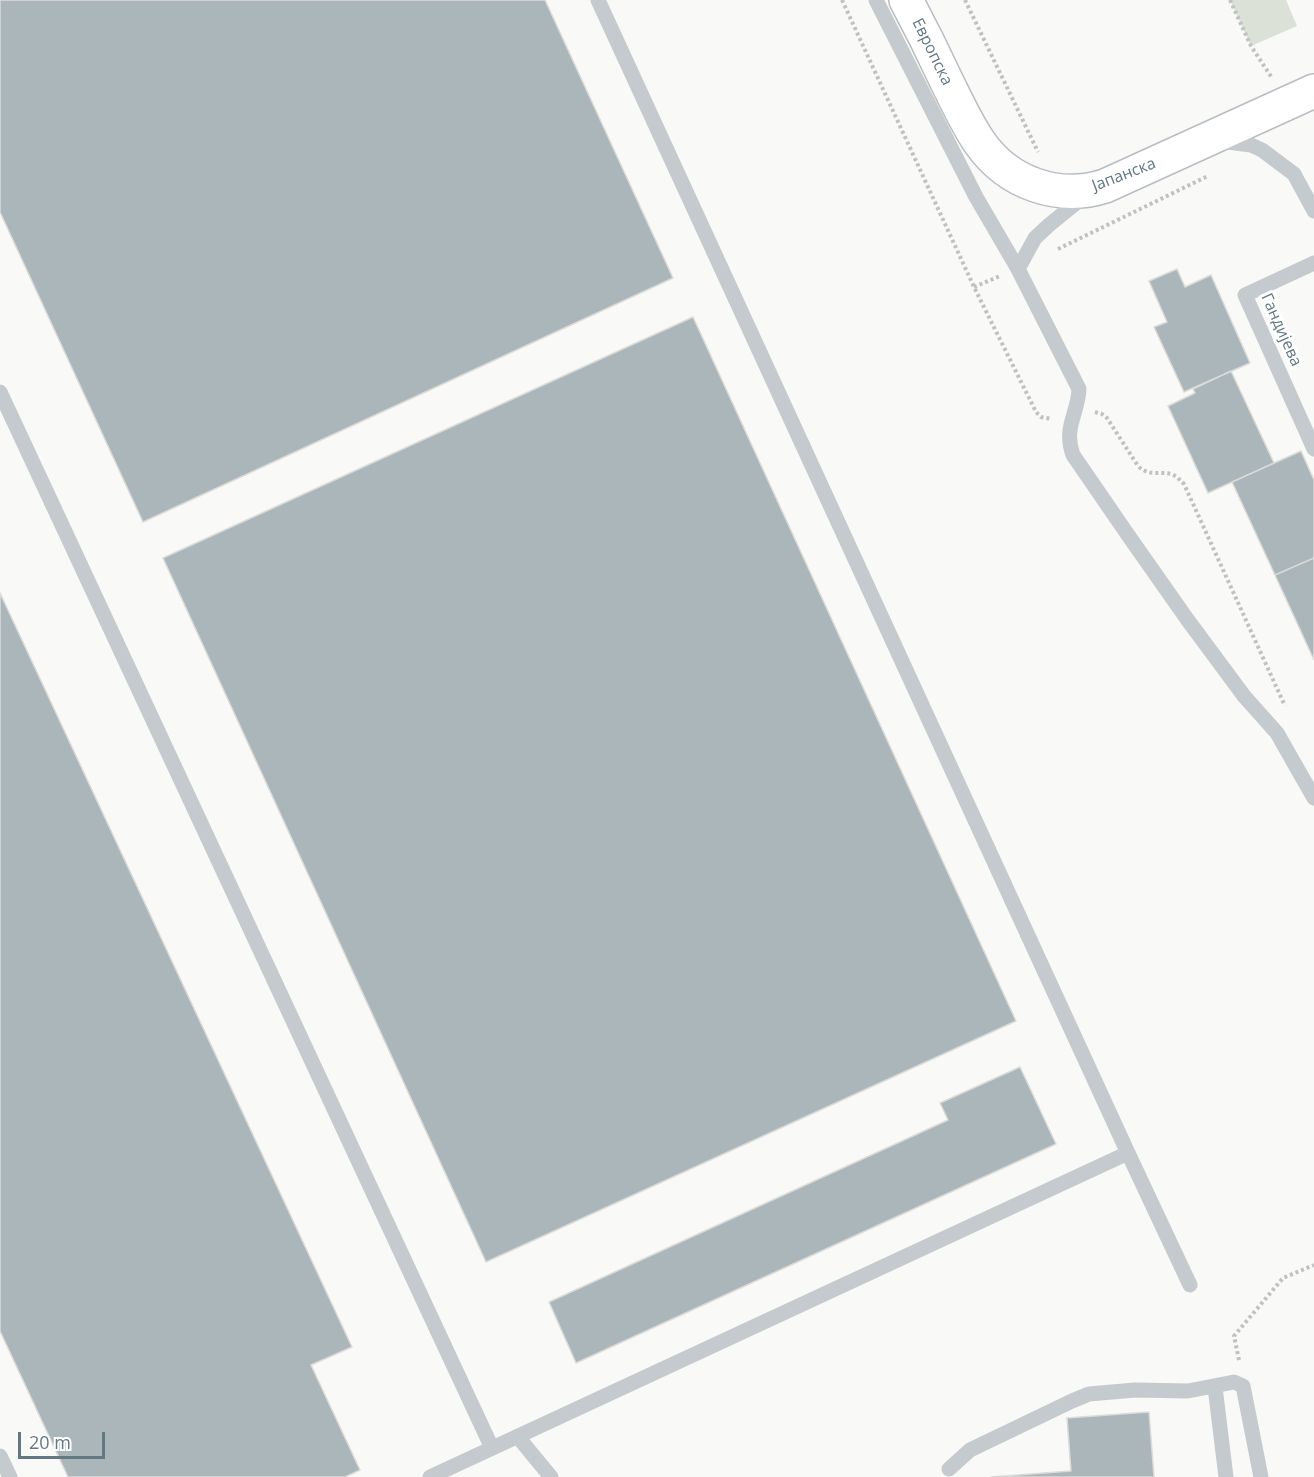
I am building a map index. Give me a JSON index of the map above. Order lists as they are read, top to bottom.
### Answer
{
  "streets": {
    "street": ["Европска", "Јапанска"],
    "lane": ["Гандијева"]
  },
  "crossings": [
    ["Европска", "Јапанска"]
  ],
  "scale_bar": "20 m"
}
